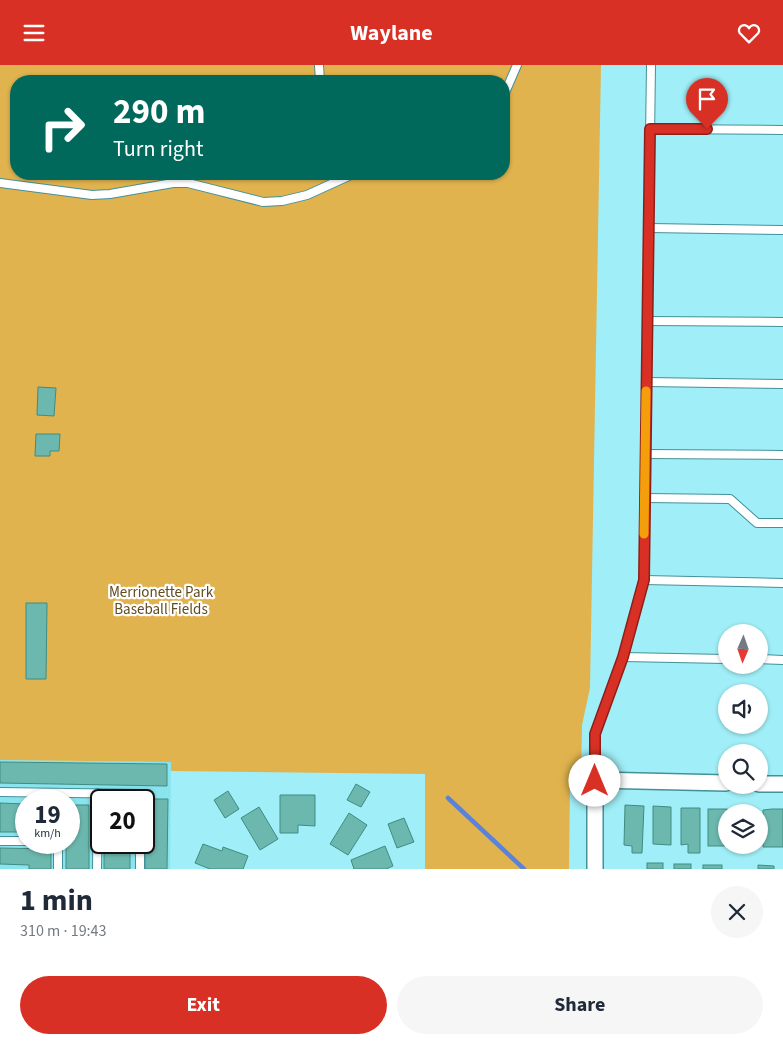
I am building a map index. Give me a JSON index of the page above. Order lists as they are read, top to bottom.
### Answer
{
  "parks": ["Merrionette Park Baseball Fields"],
  "north": "bottom",
  "page": {
    "header": "Waylane",
    "turn": ["290 m", "Turn right"],
    "speed": "19 km/h",
    "limit": "20",
    "heading": ["1 min", "310 m · 19:43"],
    "buttons": ["Exit", "Share"]
  }
}
